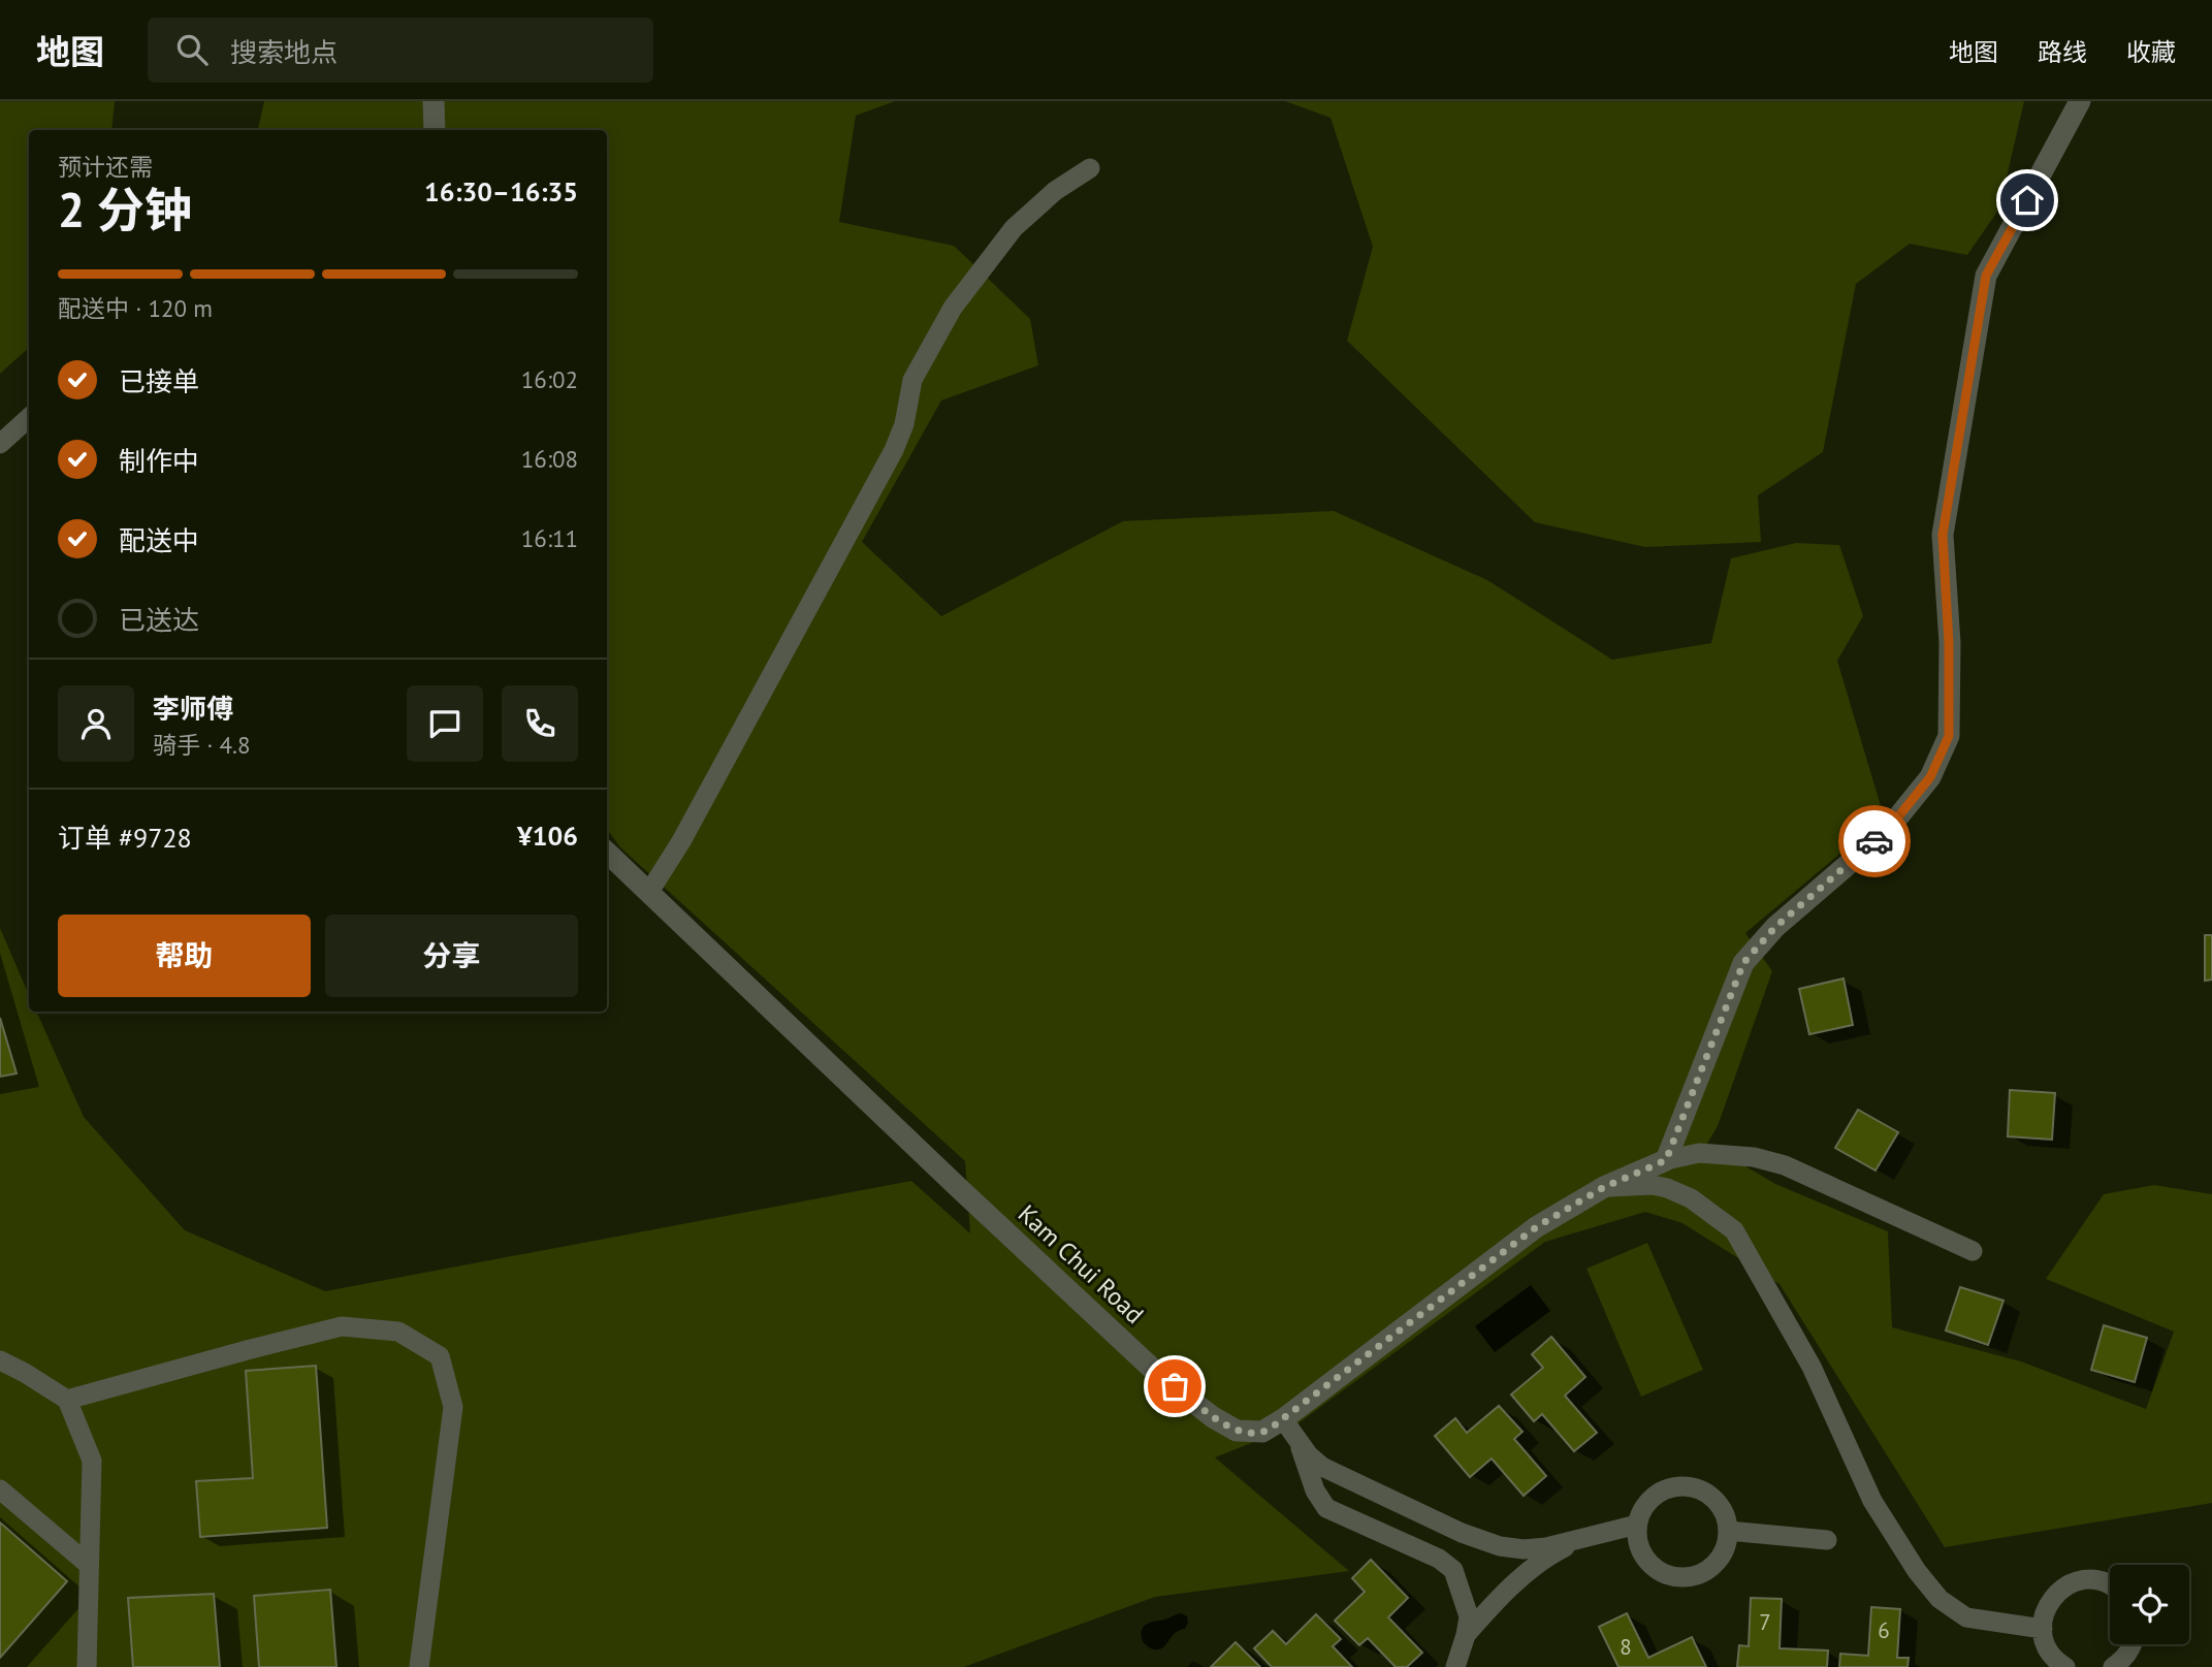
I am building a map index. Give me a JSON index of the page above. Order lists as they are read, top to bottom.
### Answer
{
  "streets": {
    "street": ["Kam Chui Road"]
  },
  "house_numbers": ["7", "6", "8"],
  "page": {
    "header": "地图",
    "search": "搜索地点",
    "nav": ["地图", "路线", "收藏"],
    "heading": ["2 分钟", "预计还需", "16:30–16:35"],
    "panel": [
      "李师傅",
      "骑手 · 4.8",
      "订单 #9728",
      "¥106"
    ],
    "bar": "配送中 · 120 m",
    "list": [
      ["已接单", "16:02"],
      ["制作中", "16:08"],
      ["配送中", "16:11"],
      "已送达"
    ],
    "buttons": ["帮助", "分享"]
  }
}
